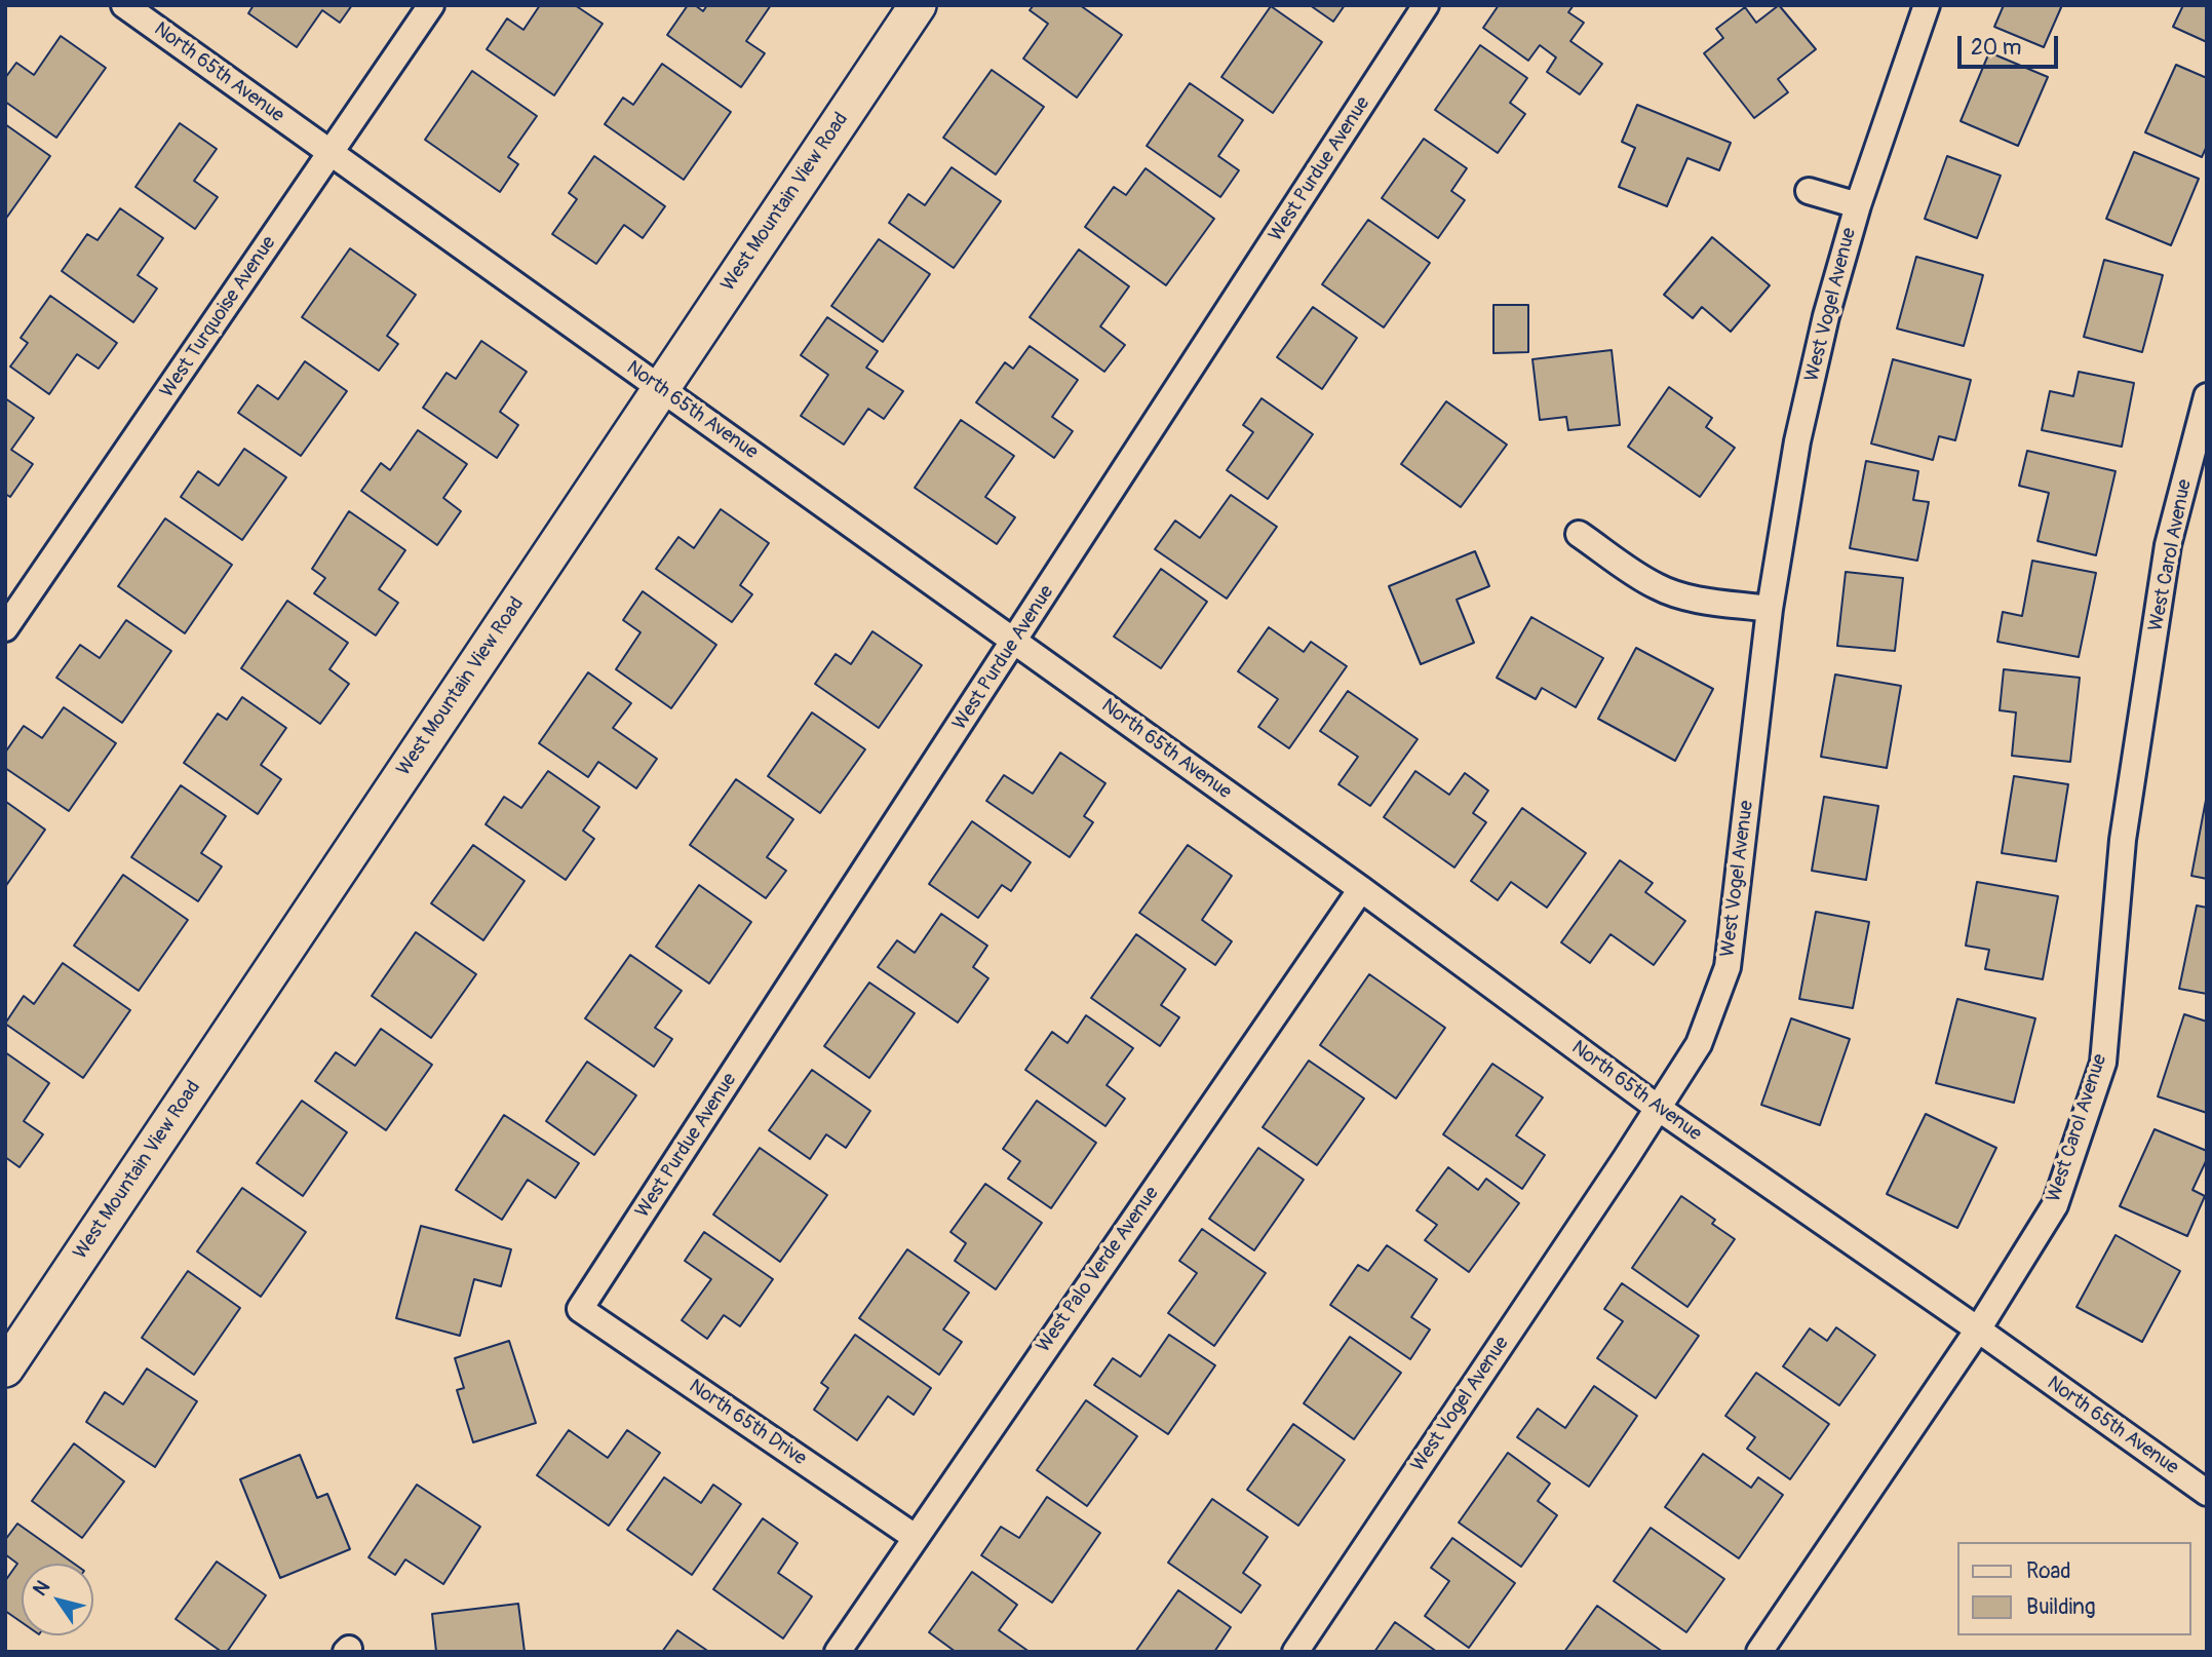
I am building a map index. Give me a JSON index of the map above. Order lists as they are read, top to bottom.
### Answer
{
  "streets": {
    "street": [
      "North 65th Avenue",
      "West Purdue Avenue",
      "West Mountain View Road",
      "West Vogel Avenue",
      "West Turquoise Avenue",
      "West Carol Avenue",
      "West Palo Verde Avenue",
      "North 65th Drive"
    ]
  },
  "crossings": [
    ["North 65th Avenue", "West Purdue Avenue"],
    ["North 65th Avenue", "West Mountain View Road"],
    ["North 65th Avenue", "West Vogel Avenue"],
    ["North 65th Avenue", "West Turquoise Avenue"],
    ["North 65th Avenue", "West Carol Avenue"],
    ["North 65th Avenue", "West Palo Verde Avenue"],
    ["West Purdue Avenue", "North 65th Drive"],
    ["West Palo Verde Avenue", "North 65th Drive"]
  ],
  "legend": ["Road", "Building"],
  "scale_bar": "20 m",
  "north": "top left"
}
